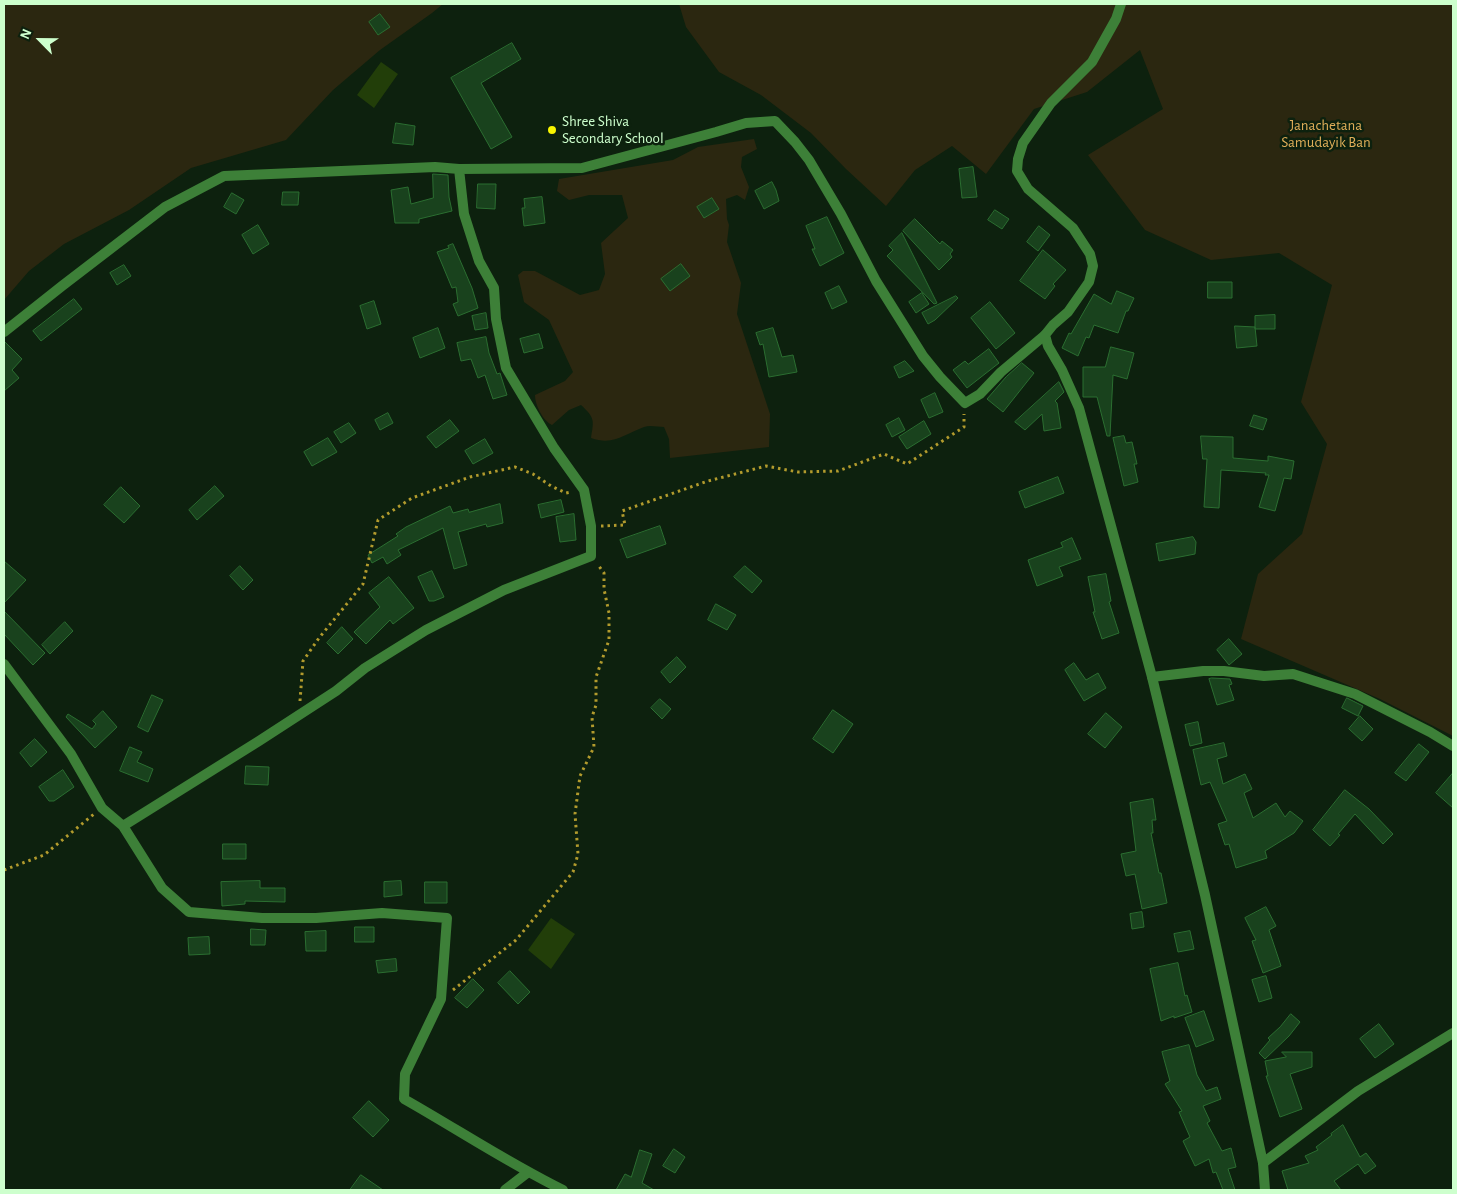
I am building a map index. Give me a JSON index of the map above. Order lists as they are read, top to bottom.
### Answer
{
  "parks": ["Janachetana Samudayik Ban"],
  "places": ["Shree Shiva Secondary School"],
  "north": "top left"
}
